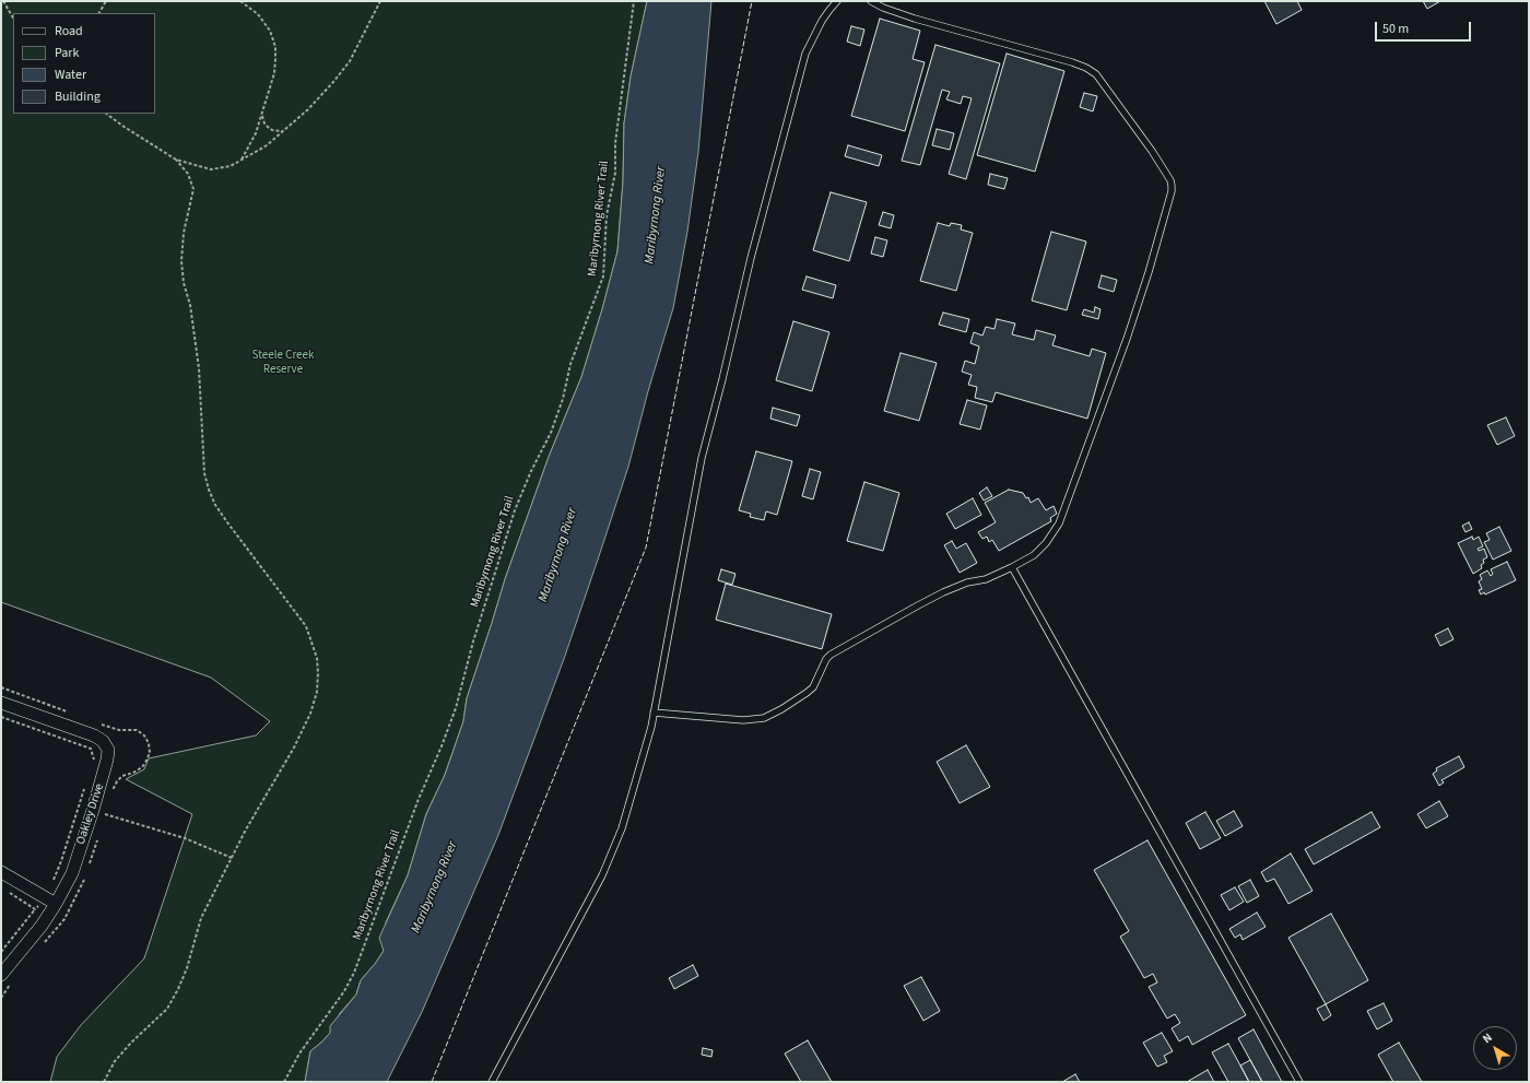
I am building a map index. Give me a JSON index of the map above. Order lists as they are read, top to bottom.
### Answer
{
  "streets": {
    "street": ["Oakley Drive"],
    "path": ["Maribyrnong River Trail"]
  },
  "water": ["Maribyrnong River"],
  "parks": ["Steele Creek Reserve"],
  "legend": [
    "Road",
    "Park",
    "Water",
    "Building"
  ],
  "scale_bar": "50 m",
  "north": "top left"
}
